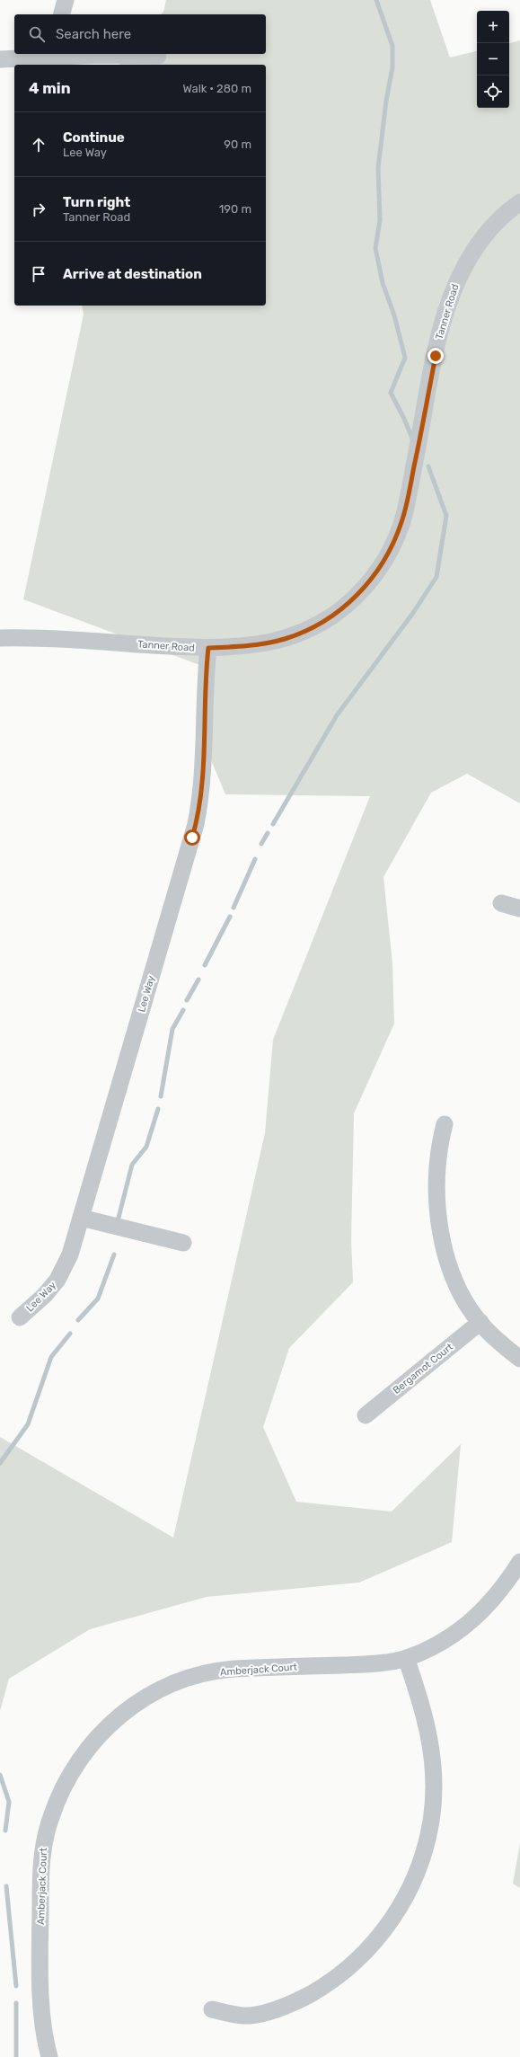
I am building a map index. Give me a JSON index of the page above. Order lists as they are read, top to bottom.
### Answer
{
  "streets": {
    "street": [
      "Tanner Road",
      "Lee Way",
      "Bergamot Court",
      "Amberjack Court"
    ]
  },
  "crossings": [
    ["Tanner Road", "Lee Way"]
  ],
  "page": {
    "map_buttons": ["+", "−"],
    "search": "Search here",
    "heading": ["4 min", "Walk · 280 m"],
    "list": [
      ["Continue", "Lee Way", "90 m"],
      ["Turn right", "Tanner Road", "190 m"],
      "Arrive at destination"
    ]
  }
}
